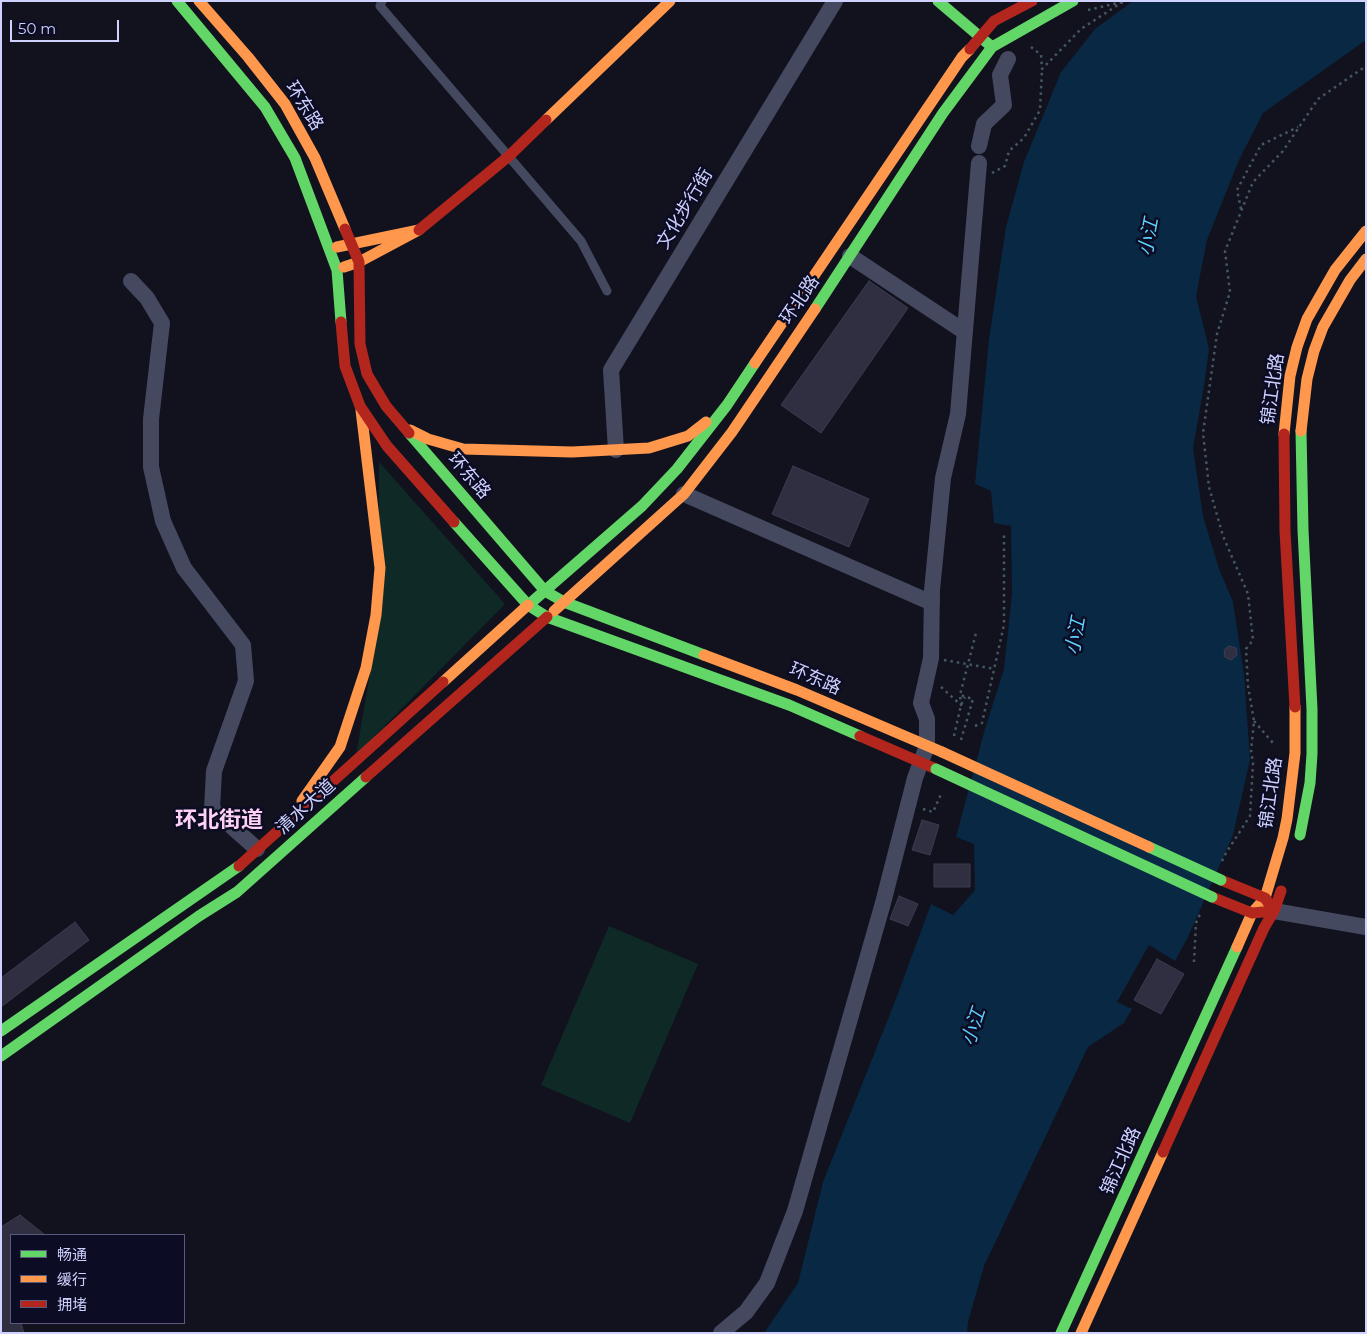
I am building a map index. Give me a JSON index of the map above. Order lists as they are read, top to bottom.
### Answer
{
  "streets": {
    "main road": [
      "环东路",
      "环北路",
      "锦江北路",
      "清水大道"
    ],
    "street": ["文化步行街"]
  },
  "crossings": [
    ["环东路", "环北路"],
    ["环东路", "锦江北路"],
    ["环东路", "清水大道"],
    ["环北路", "清水大道"]
  ],
  "districts": ["环北街道"],
  "water": ["小江"],
  "legend": ["畅通", "缓行", "拥堵"],
  "scale_bar": "50 m"
}
